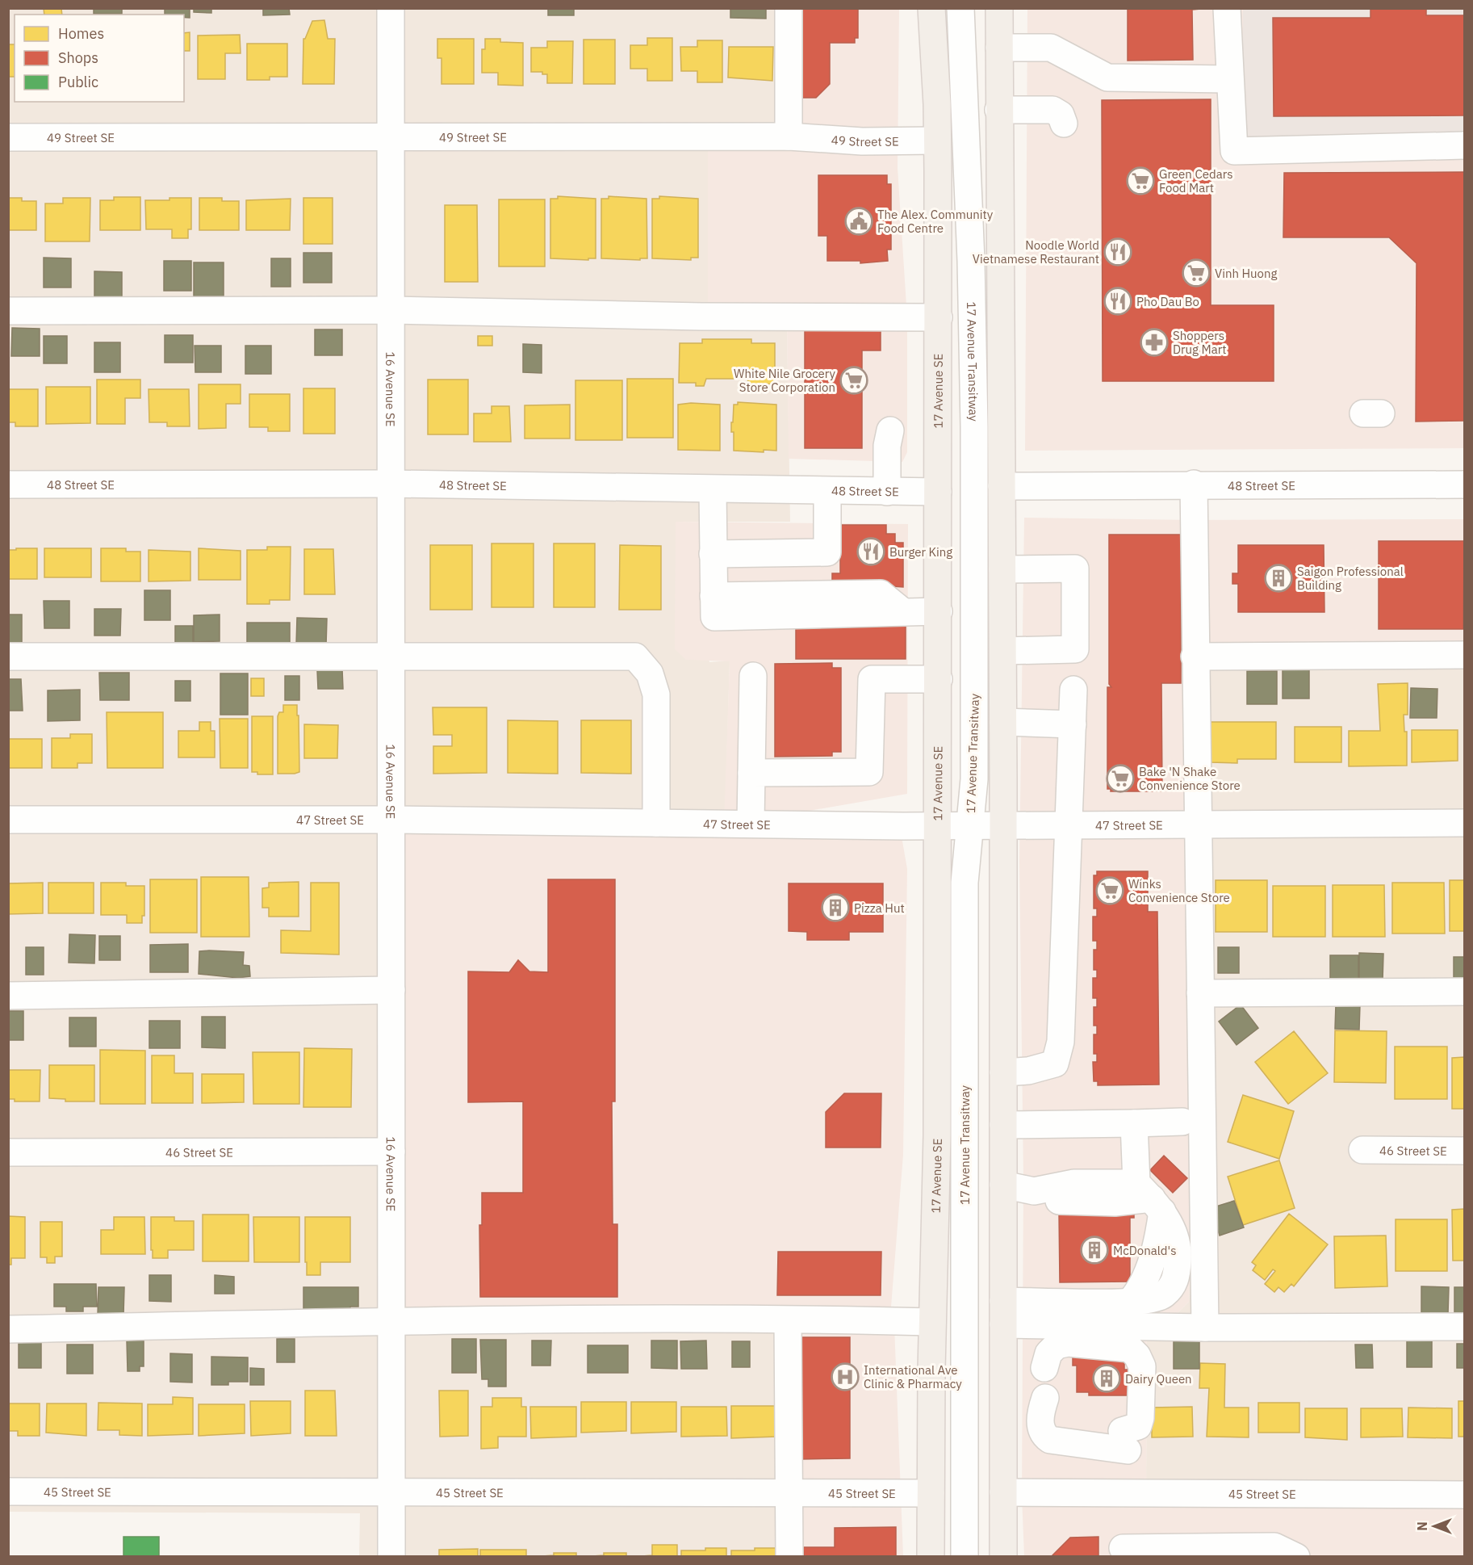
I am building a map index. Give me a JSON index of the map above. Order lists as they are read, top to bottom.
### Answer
{
  "streets": {
    "main road": ["17 Avenue SE"],
    "street": [
      "49 Street SE",
      "17 Avenue Transitway",
      "16 Avenue SE",
      "48 Street SE",
      "47 Street SE",
      "46 Street SE",
      "45 Street SE"
    ]
  },
  "crossings": [
    ["49 Street SE", "16 Avenue SE"],
    ["49 Street SE", "17 Avenue SE"],
    ["17 Avenue Transitway", "47 Street SE"],
    ["16 Avenue SE", "48 Street SE"],
    ["16 Avenue SE", "47 Street SE"],
    ["16 Avenue SE", "46 Street SE"],
    ["16 Avenue SE", "45 Street SE"],
    ["17 Avenue SE", "48 Street SE"],
    ["17 Avenue SE", "47 Street SE"],
    ["17 Avenue SE", "45 Street SE"]
  ],
  "places": {
    "supermarket": [
      "Green Cedars Food Mart",
      "Vinh Huong",
      "White Nile Grocery Store Corporation",
      "Bake 'N Shake Convenience Store",
      "Winks Convenience Store"
    ],
    "public building": ["The Alex. Community Food Centre"],
    "restaurant": ["Noodle World Vietnamese Restaurant", "Pho Dau Bo", "Burger King"],
    "pharmacy": ["Shoppers Drug Mart"],
    "building": [
      "Saigon Professional Building",
      "Pizza Hut",
      "McDonald's",
      "Dairy Queen"
    ],
    "hospital": ["International Ave Clinic & Pharmacy"]
  },
  "legend": ["Homes", "Shops", "Public"],
  "north": "left"
}
